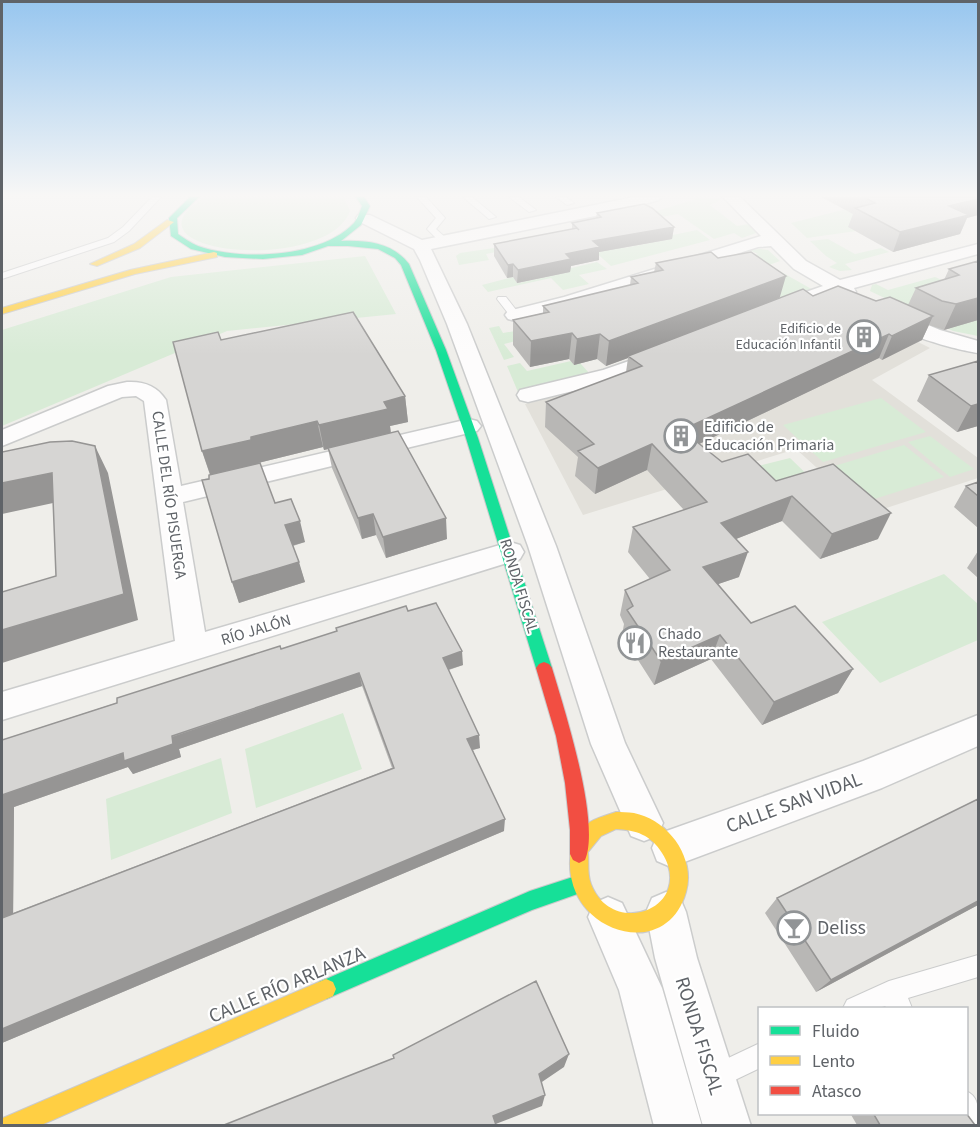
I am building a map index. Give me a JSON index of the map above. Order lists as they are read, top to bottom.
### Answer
{
  "streets": {
    "street": [
      "CALLE DEL RÍO PISUERGA",
      "RONDA FISCAL",
      "RÍO JALÓN",
      "CALLE SAN VIDAL",
      "CALLE RÍO ARLANZA"
    ]
  },
  "crossings": [
    ["CALLE DEL RÍO PISUERGA", "RÍO JALÓN"],
    ["RONDA FISCAL", "RÍO JALÓN"],
    ["RONDA FISCAL", "CALLE SAN VIDAL"],
    ["RONDA FISCAL", "CALLE RÍO ARLANZA"],
    ["CALLE SAN VIDAL", "CALLE RÍO ARLANZA"]
  ],
  "places": {
    "building": ["Edificio de Educación Infantil", "Edificio de Educación Primaria"],
    "restaurant": ["Chado Restaurante"],
    "bar": ["Deliss"]
  },
  "legend": ["Fluido", "Lento", "Atasco"]
}
